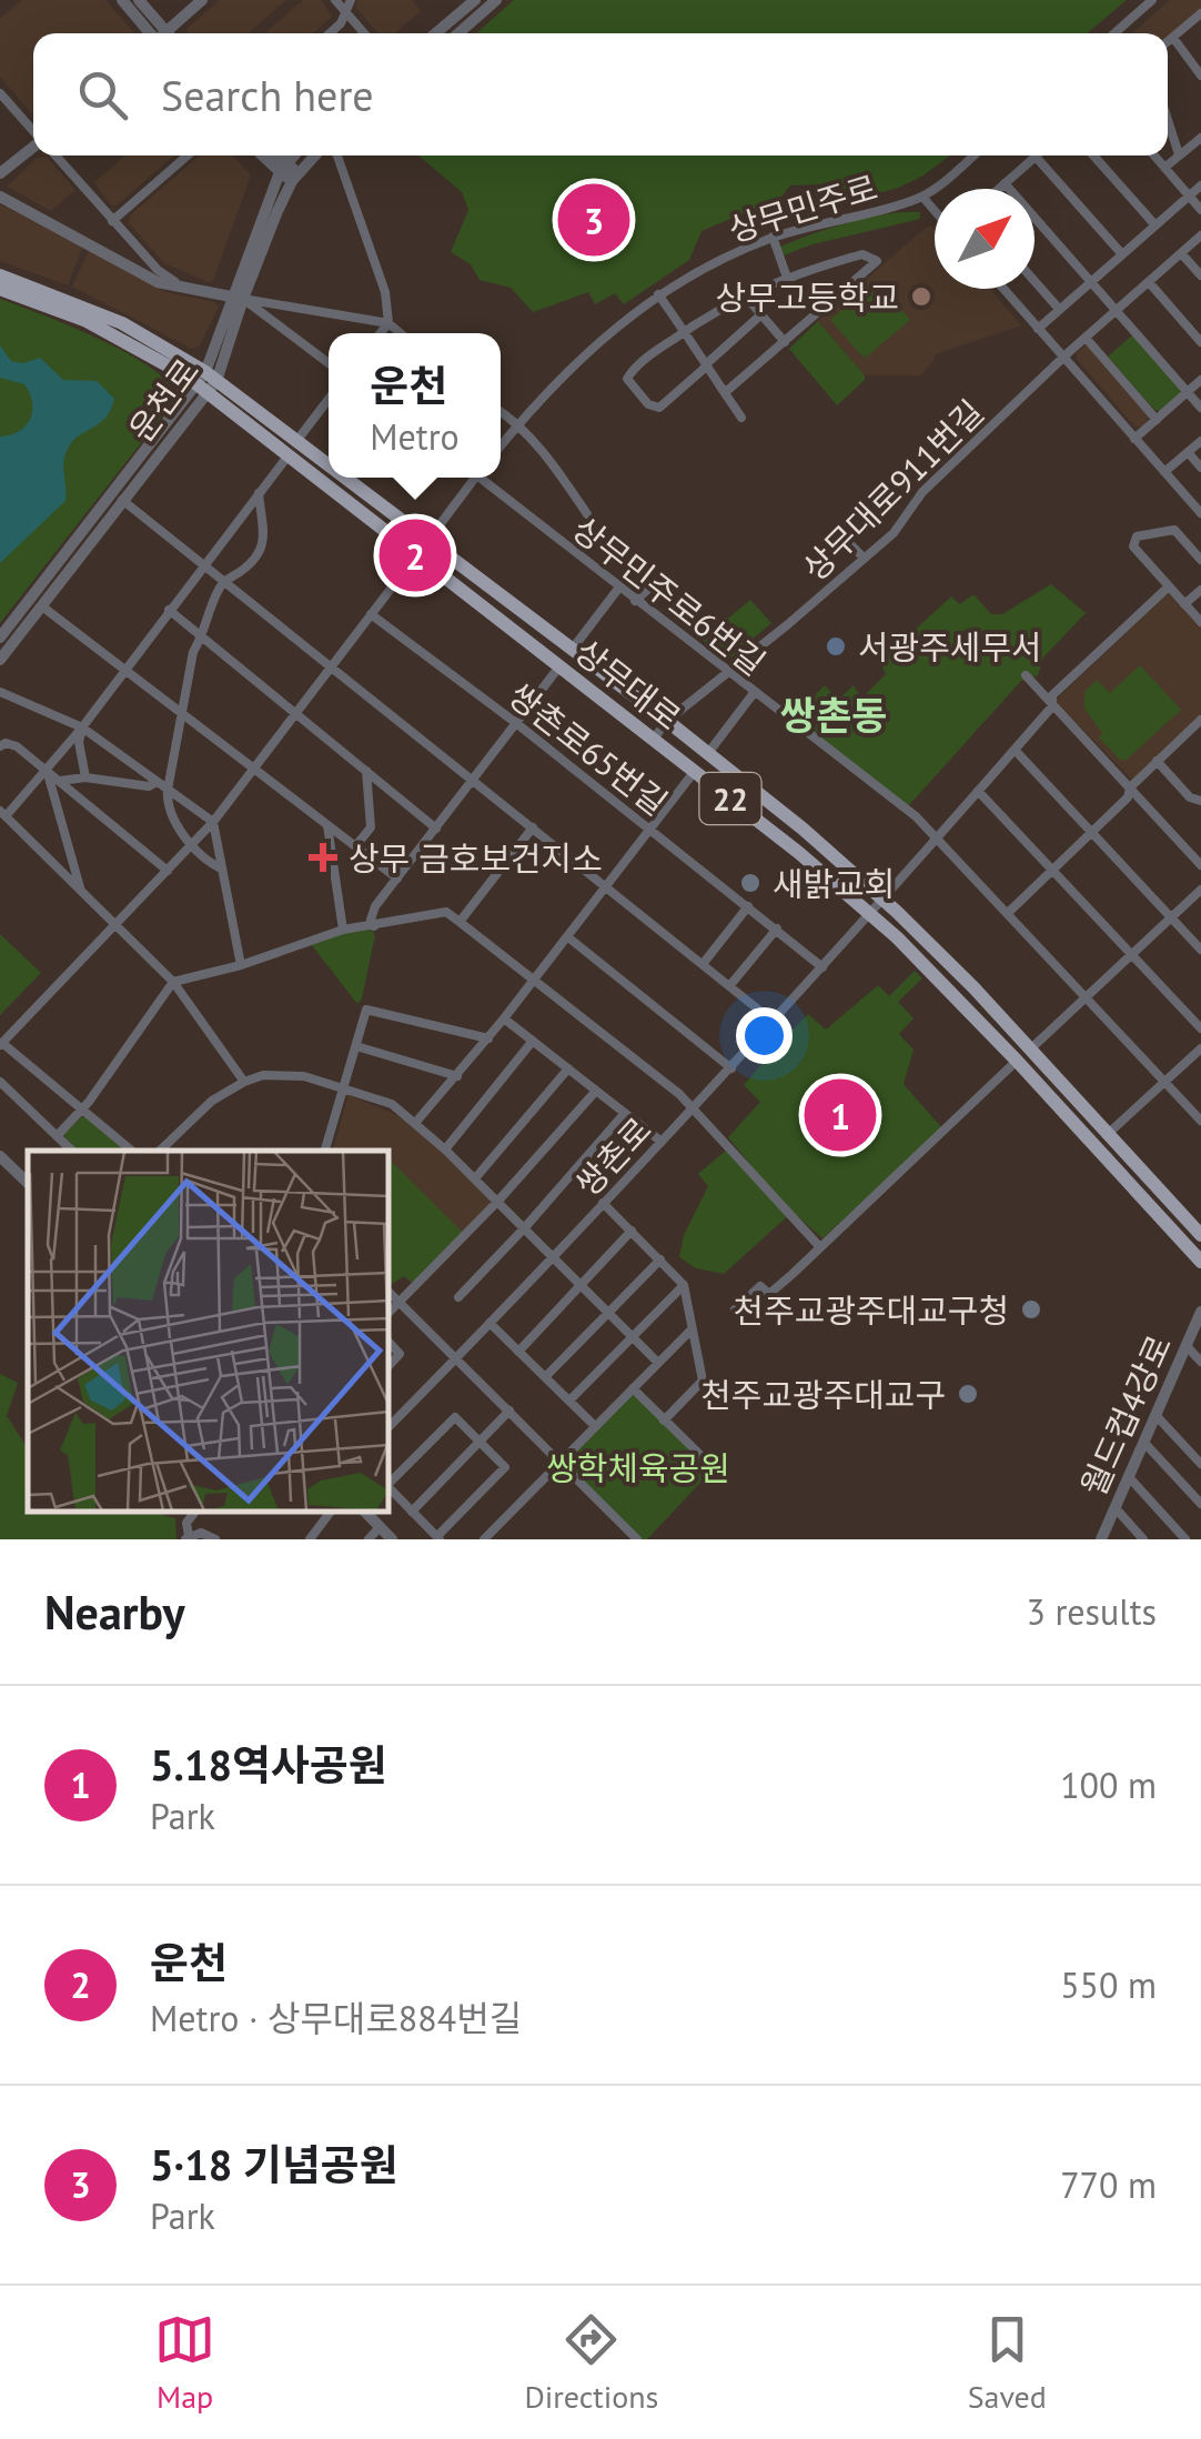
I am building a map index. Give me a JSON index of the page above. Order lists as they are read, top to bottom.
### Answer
{
  "streets": {
    "main road": ["상무대로", "22"],
    "street": [
      "상무민주로",
      "운천로",
      "상무대로911번길",
      "상무민주로6번길",
      "쌍촌로65번길",
      "쌍촌로",
      "월드컵4강로"
    ]
  },
  "crossings": [
    ["운천로", "상무대로"],
    ["상무대로911번길", "상무민주로6번길"],
    ["상무대로911번길", "상무대로"],
    ["상무민주로6번길", "쌍촌로"],
    ["상무대로", "쌍촌로"],
    ["쌍촌로65번길", "쌍촌로"]
  ],
  "districts": ["쌍촌동"],
  "parks": ["쌍학체육공원"],
  "places": {
    "other": [
      "상무고등학교",
      "서광주세무서",
      "새밝교회",
      "천주교광주대교구청",
      "천주교광주대교구"
    ],
    "health": ["상무 금호보건지소"]
  },
  "north": "top right",
  "page": {
    "search": "Search here",
    "pins": ["3", "2", "1"],
    "popup": ["운천", "Metro"],
    "heading": ["Nearby", "3 results"],
    "list": [
      {
        "mark": "1",
        "name": "5.18역사공원",
        "note": "Park",
        "value": "100 m"
      },
      {
        "mark": "2",
        "name": "운천",
        "note": "Metro · 상무대로884번길",
        "value": "550 m"
      },
      {
        "mark": "3",
        "name": "5·18 기념공원",
        "note": "Park",
        "value": "770 m"
      }
    ],
    "nav": ["Map", "Directions", "Saved"]
  }
}
